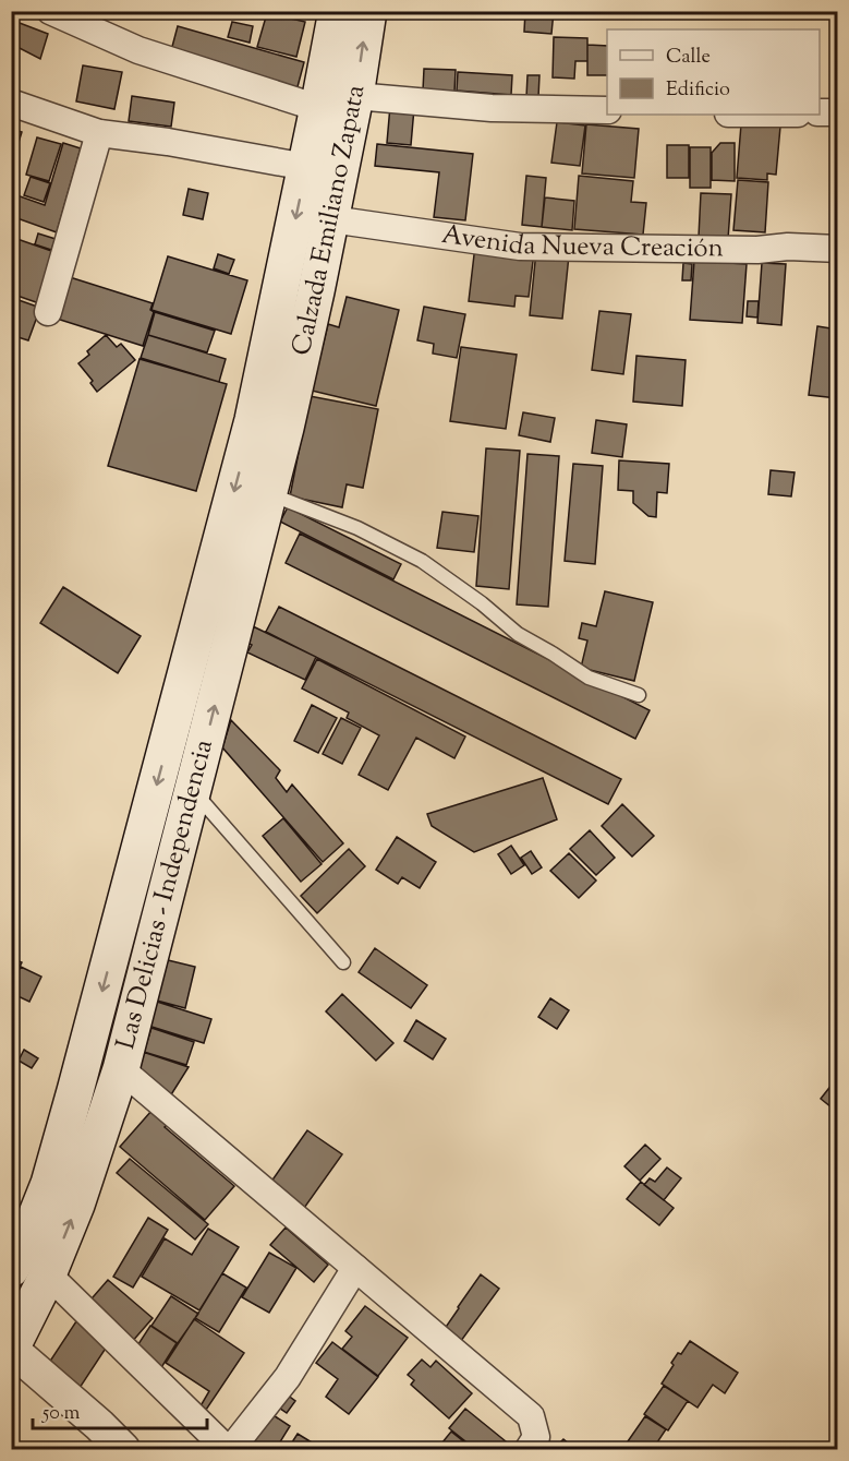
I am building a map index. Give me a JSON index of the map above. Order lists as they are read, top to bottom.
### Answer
{
  "streets": {
    "main road": ["Calzada Emiliano Zapata", "Las Delicias - Independencia"],
    "street": ["Avenida Nueva Creación"]
  },
  "crossings": [
    ["Calzada Emiliano Zapata", "Avenida Nueva Creación"],
    ["Calzada Emiliano Zapata", "Las Delicias - Independencia"]
  ],
  "legend": ["Calle", "Edificio"],
  "scale_bar": "50 m"
}
